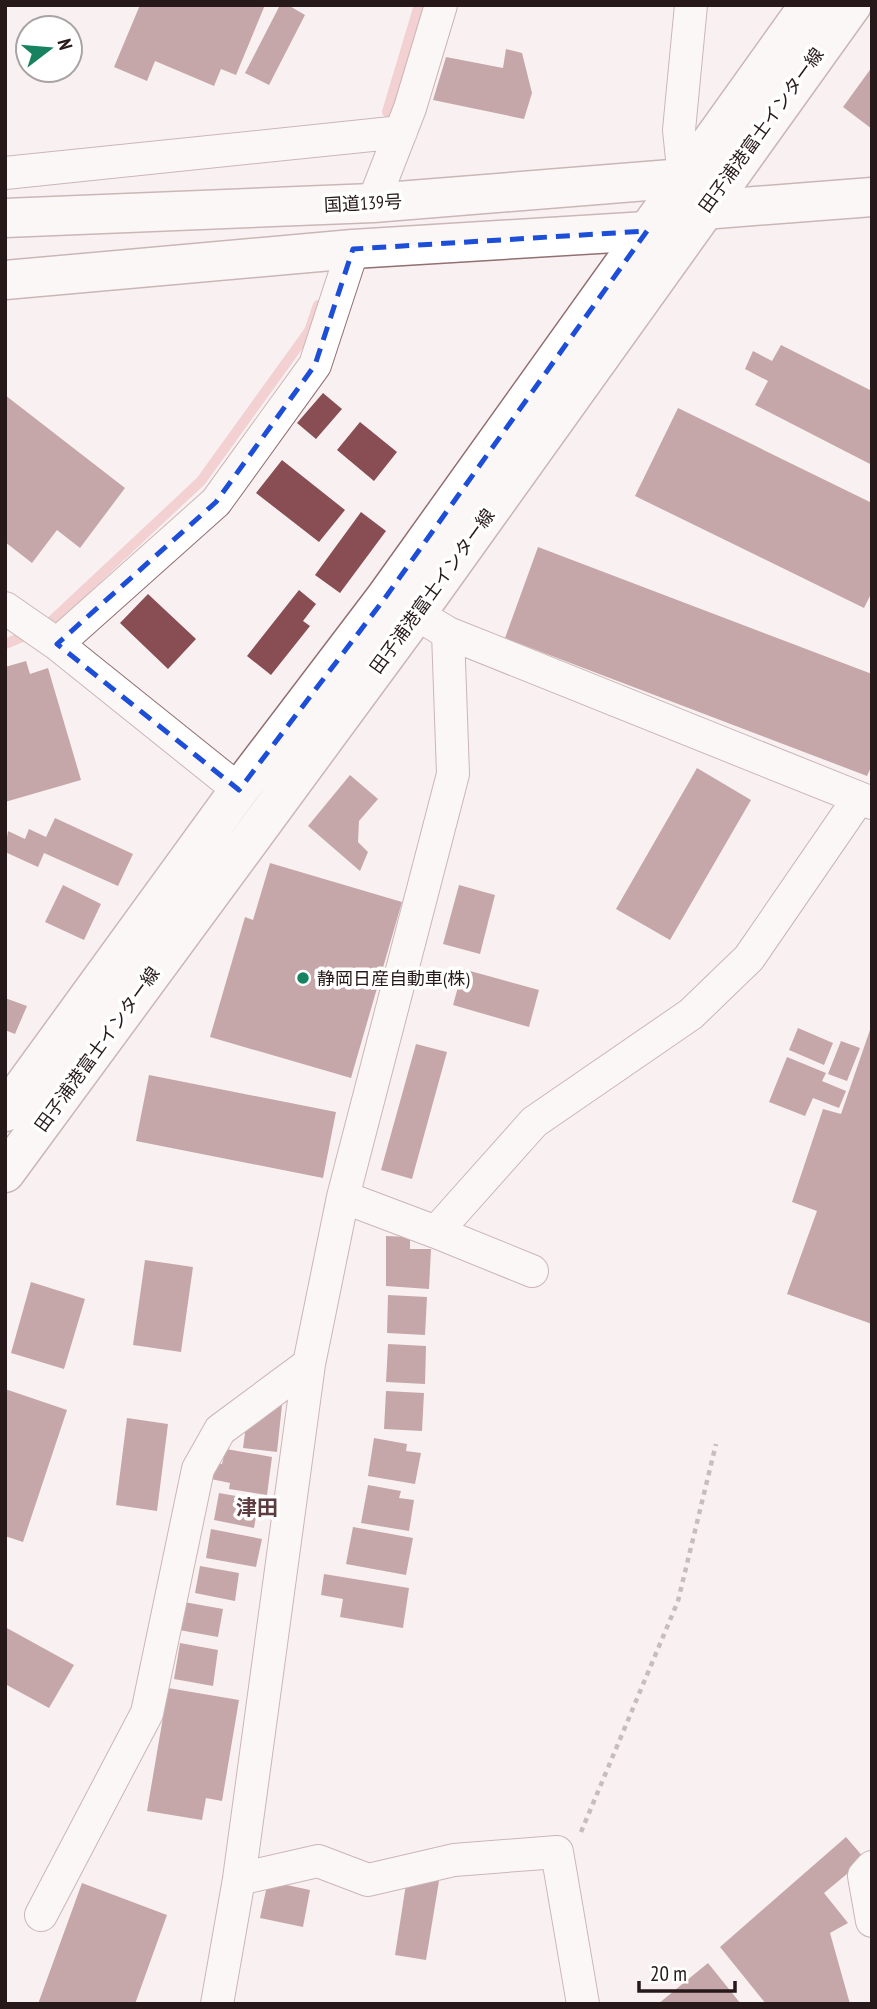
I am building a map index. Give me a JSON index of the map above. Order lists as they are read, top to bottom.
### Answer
{
  "streets": {
    "main road": ["田子浦港富士インター線", "国道139号"]
  },
  "crossings": [
    ["田子浦港富士インター線", "国道139号"]
  ],
  "districts": ["津田"],
  "places": ["静岡日産自動車(株)"],
  "scale_bar": "20 m",
  "north": "right"
}
